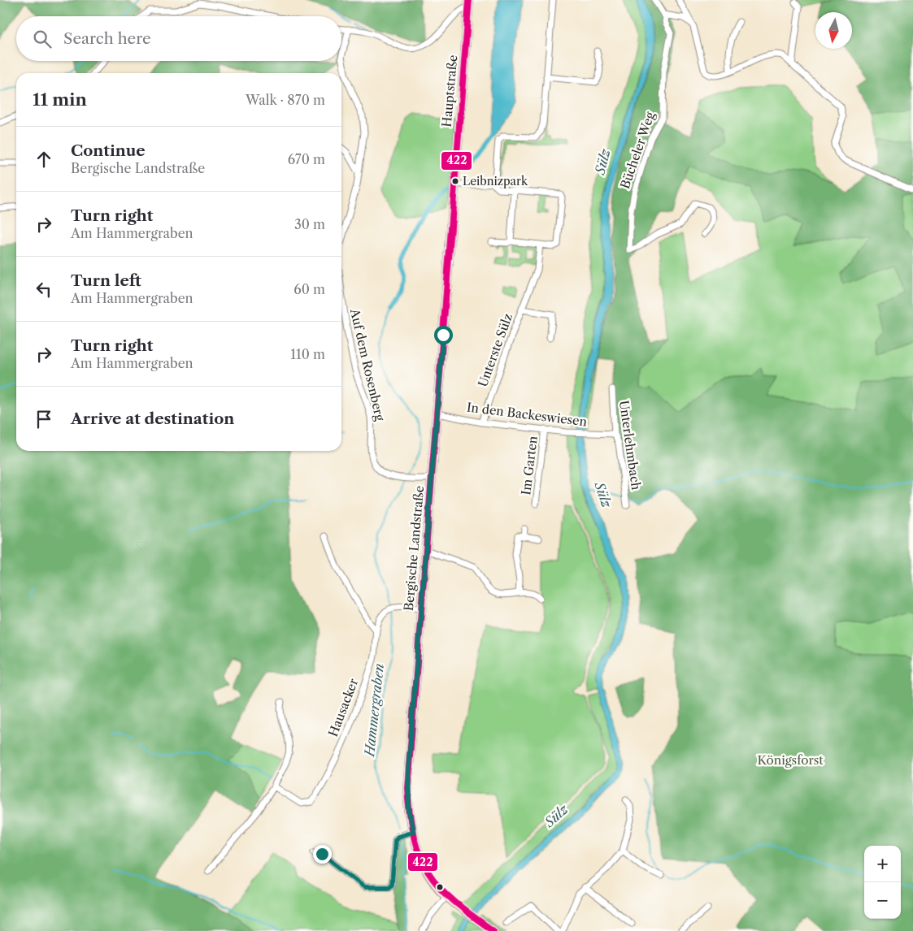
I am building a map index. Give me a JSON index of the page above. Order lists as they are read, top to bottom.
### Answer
{
  "streets": {
    "main road": ["Hauptstraße", "Bergische Landstraße"],
    "street": [
      "Bücheler Weg",
      "Unterste Sülz",
      "Auf dem Rosenberg",
      "In den Backeswiesen",
      "Unterlehmbach",
      "Im Garten",
      "Hausacker"
    ]
  },
  "crossings": [
    ["Hauptstraße", "Bergische Landstraße"],
    ["Unterste Sülz", "In den Backeswiesen"],
    ["Auf dem Rosenberg", "Bergische Landstraße"],
    ["In den Backeswiesen", "Unterlehmbach"],
    ["In den Backeswiesen", "Im Garten"],
    ["In den Backeswiesen", "Bergische Landstraße"],
    ["Bergische Landstraße", "Hausacker"]
  ],
  "water": ["Sülz", "Hammergraben"],
  "parks": ["Königsforst"],
  "places": ["Leibnizpark"],
  "lines": ["transit line 422"],
  "north": "bottom",
  "page": {
    "search": "Search here",
    "heading": ["11 min", "Walk · 870 m"],
    "list": [
      ["Continue", "Bergische Landstraße", "670 m"],
      ["Turn right", "Am Hammergraben", "30 m"],
      ["Turn left", "Am Hammergraben", "60 m"],
      ["Turn right", "Am Hammergraben", "110 m"],
      "Arrive at destination"
    ],
    "map_buttons": ["+", "−"]
  }
}
